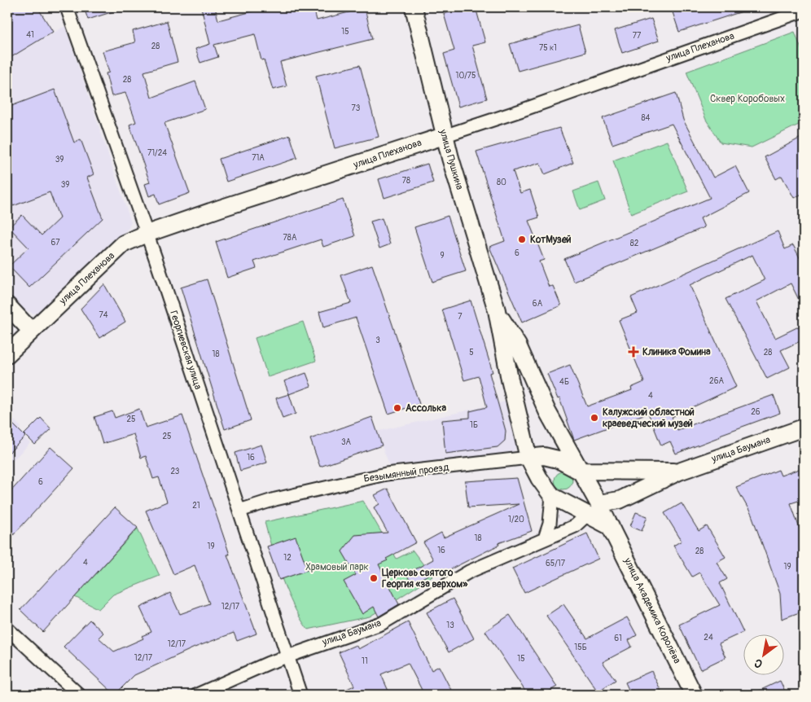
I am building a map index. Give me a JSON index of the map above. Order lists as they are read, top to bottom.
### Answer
{
  "streets": {
    "street": [
      "улица Плеханова",
      "улица Пушкина",
      "Георгиевская улица",
      "улица Баумана",
      "Безымянный проезд",
      "улица Академика Королёва"
    ]
  },
  "crossings": [
    ["улица Плеханова", "улица Пушкина"],
    ["улица Плеханова", "Георгиевская улица"],
    ["улица Пушкина", "улица Баумана"],
    ["улица Пушкина", "Безымянный проезд"],
    ["улица Пушкина", "улица Академика Королёва"],
    ["Георгиевская улица", "улица Баумана"],
    ["Георгиевская улица", "Безымянный проезд"],
    ["улица Баумана", "улица Академика Королёва"]
  ],
  "parks": ["Сквер Коробовых", "Храмовый парк"],
  "places": {
    "other": [
      "КотМузей",
      "Ассолька",
      "Калужский областной краеведческий музей",
      "Церковь святого Георгия «за верхом»"
    ],
    "health": ["Клиника Фомина"]
  },
  "house_numbers": [
    "15",
    "41",
    "77",
    "28",
    "75 к1",
    "10/75",
    "28",
    "73",
    "84",
    "71/24",
    "71А",
    "39",
    "78",
    "80",
    "39",
    "78А",
    "67",
    "82",
    "6",
    "9",
    "6А",
    "74",
    "7",
    "3",
    "5",
    "28",
    "18",
    "26А",
    "4Б",
    "4",
    "26",
    "25",
    "1Б",
    "25",
    "3А",
    "16",
    "23",
    "6",
    "21",
    "1/20",
    "18",
    "19",
    "16",
    "28",
    "12",
    "4",
    "65/17",
    "19",
    "12/17",
    "13",
    "24",
    "61",
    "12/17",
    "15Б",
    "12/17",
    "15",
    "11"
  ],
  "north": "bottom left"
}
